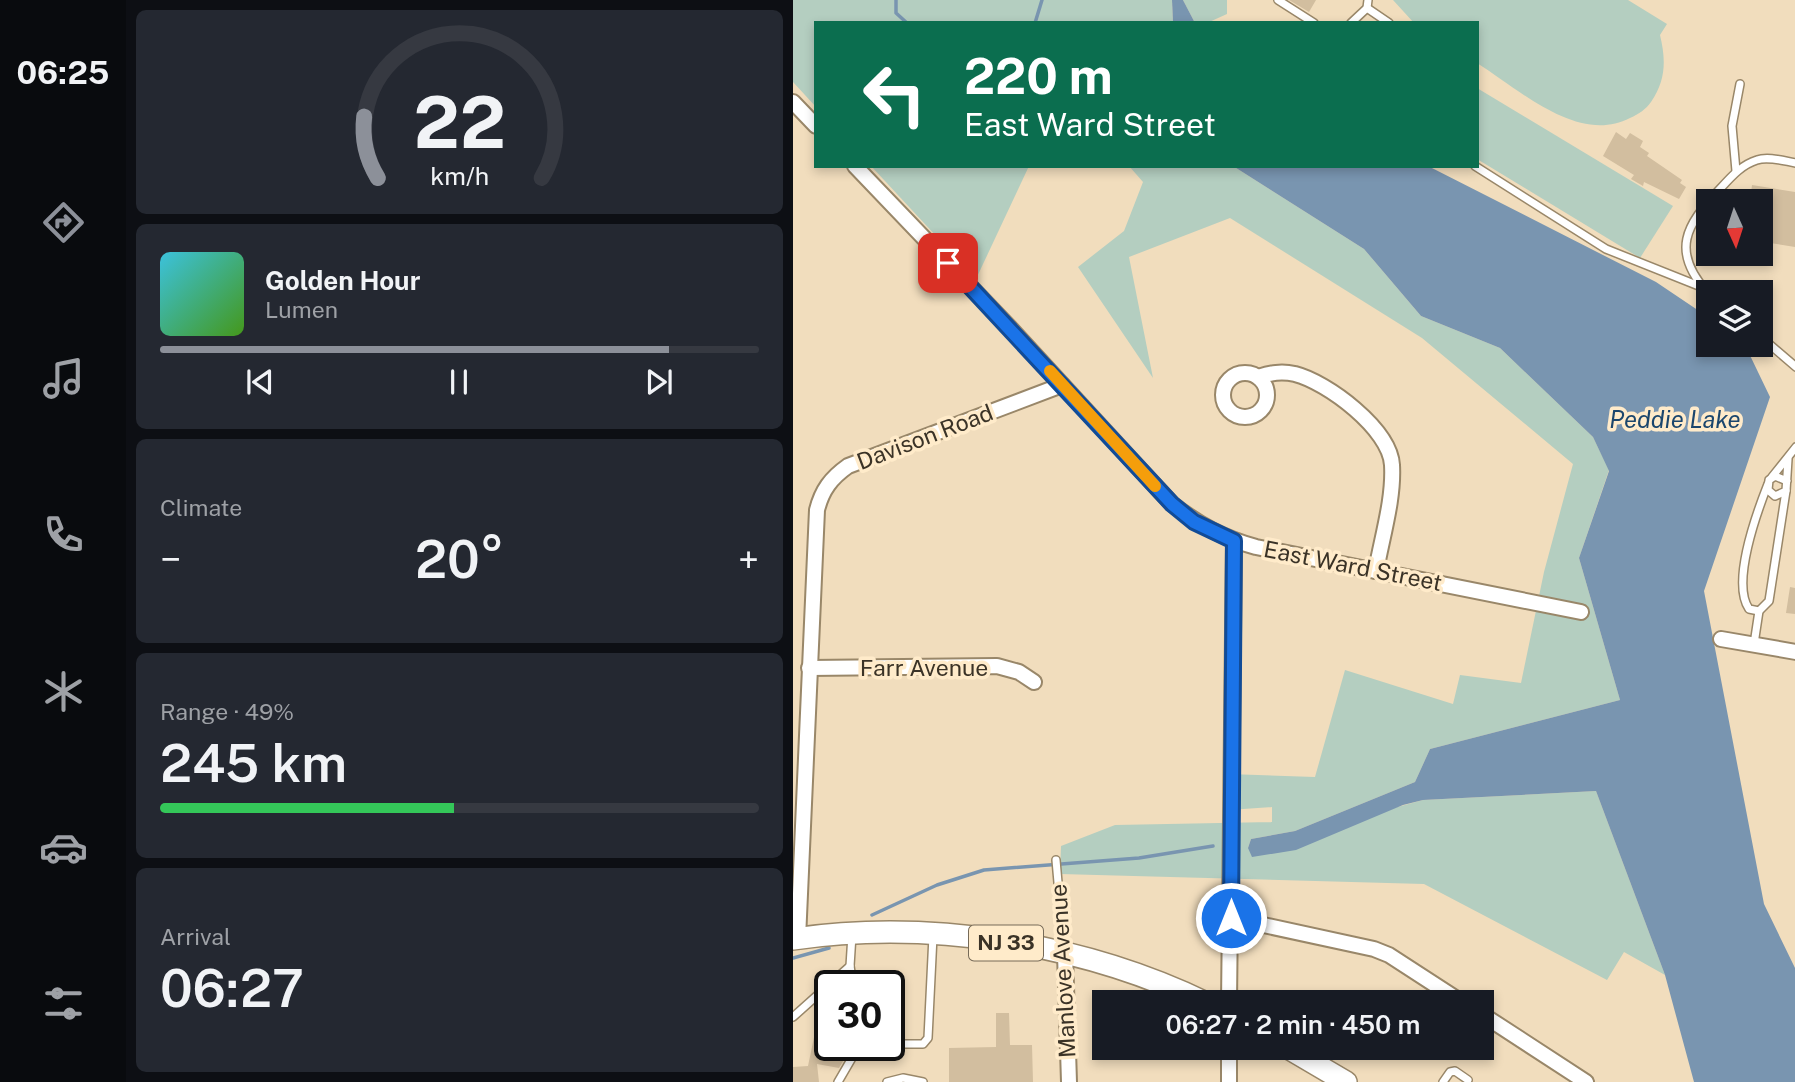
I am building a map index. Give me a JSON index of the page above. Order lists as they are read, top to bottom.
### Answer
{
  "streets": {
    "main road": ["NJ 33"],
    "street": [
      "Davison Road",
      "East Ward Street",
      "Farr Avenue",
      "Manlove Avenue"
    ]
  },
  "crossings": [
    ["Davison Road", "East Ward Street"],
    ["Davison Road", "Farr Avenue"],
    ["Davison Road", "NJ 33"],
    ["NJ 33", "Manlove Avenue"]
  ],
  "water": ["Peddie Lake"],
  "north": "bottom",
  "page": {
    "tabs": "06:25",
    "turn": ["220 m", "East Ward Street"],
    "song": ["Golden Hour", "Lumen"],
    "tile": [
      "Climate",
      ["Range · 49%", "245 km"],
      ["Arrival", "06:27"]
    ],
    "heat": ["−", "20°", "+"],
    "limit": "30",
    "trip": "06:27 · 2 min · 450 m",
    "gauge": ["22", "km/h"]
  }
}
